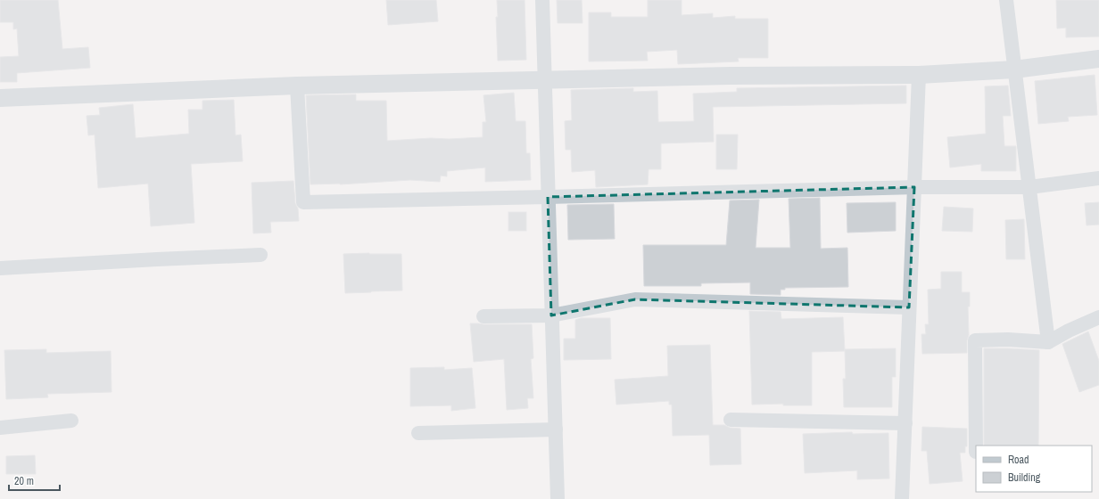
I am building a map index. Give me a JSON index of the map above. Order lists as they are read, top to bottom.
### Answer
{
  "legend": ["Road", "Building"],
  "scale_bar": "20 m"
}
